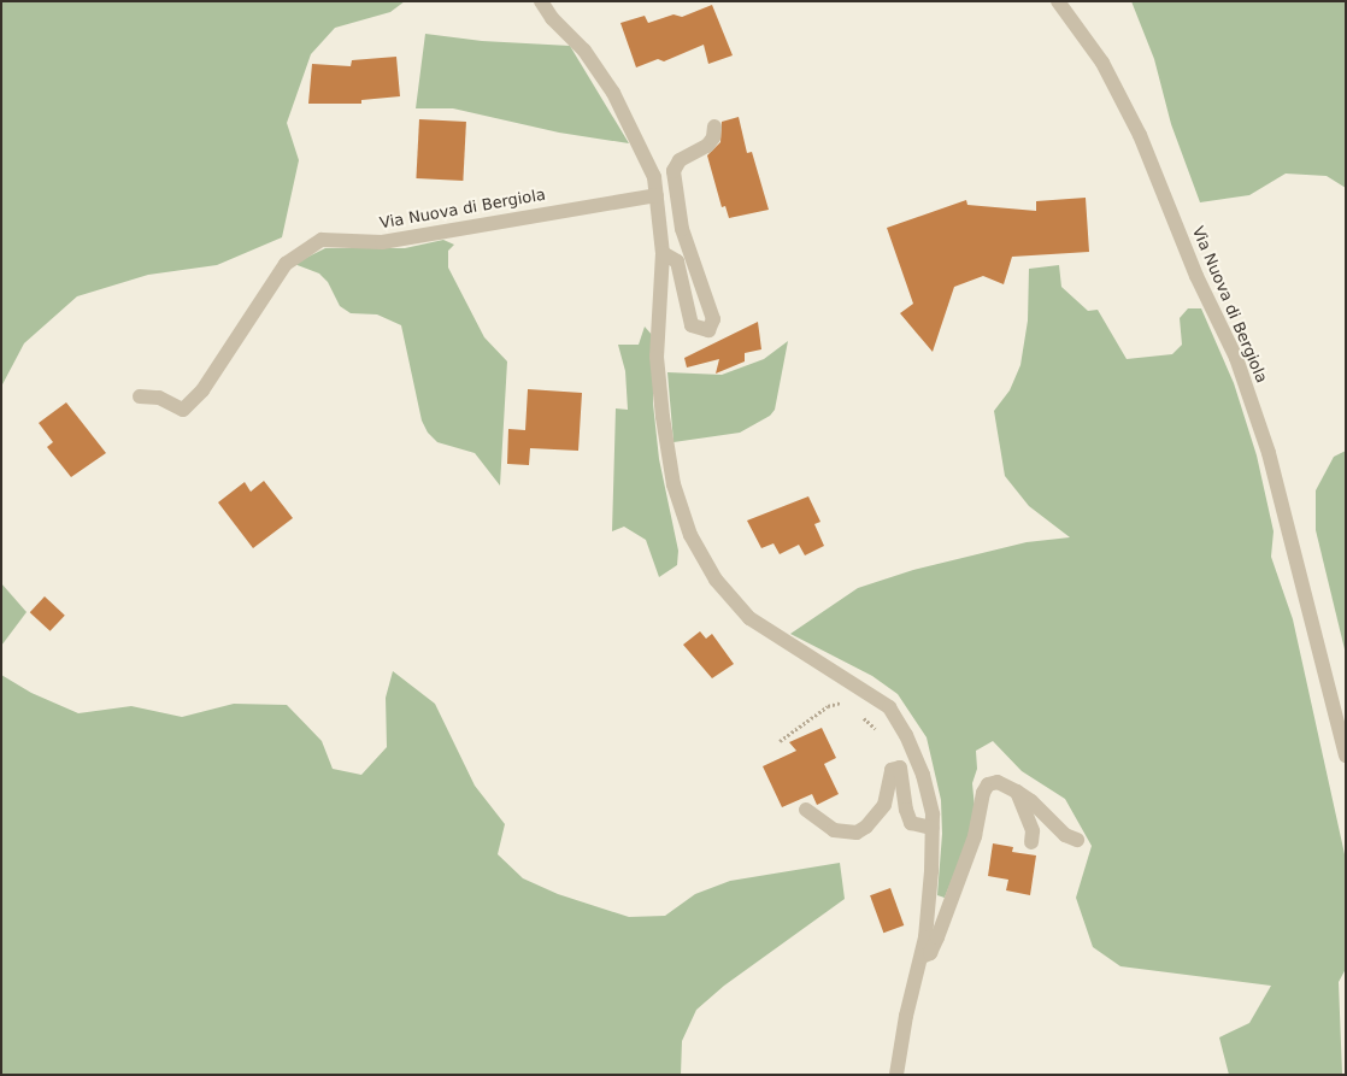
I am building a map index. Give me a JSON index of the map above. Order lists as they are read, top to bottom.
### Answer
{
  "streets": {
    "street": ["Via Nuova di Bergiola"]
  }
}
